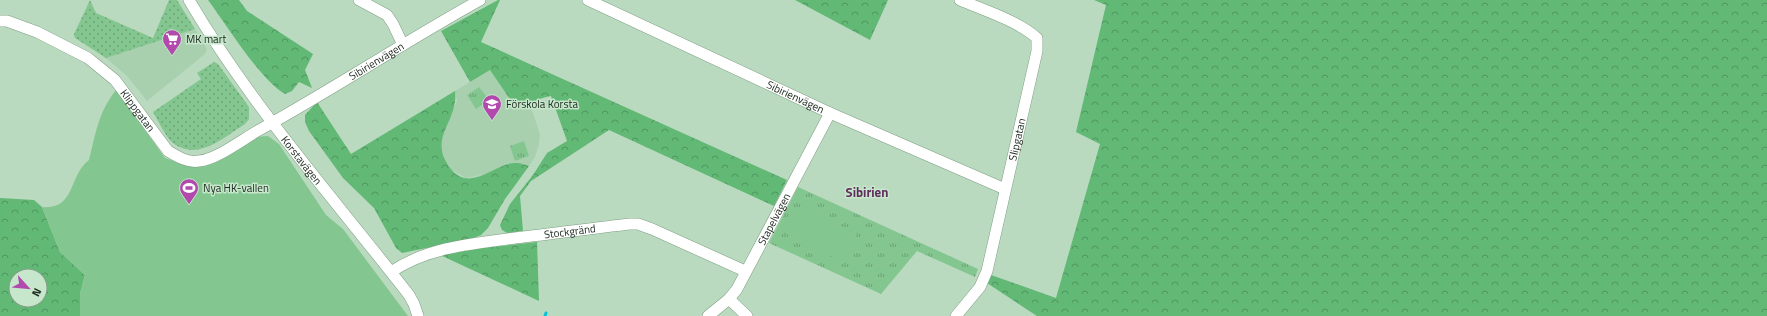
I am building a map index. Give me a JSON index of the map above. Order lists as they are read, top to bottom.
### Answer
{
  "streets": {
    "street": [
      "Sibirienvägen",
      "Klippgatan",
      "Slipgatan",
      "Korstavägen",
      "Stapelvägen",
      "Stockgränd"
    ]
  },
  "crossings": [
    ["Sibirienvägen", "Klippgatan"],
    ["Sibirienvägen", "Slipgatan"],
    ["Sibirienvägen", "Korstavägen"],
    ["Sibirienvägen", "Stapelvägen"],
    ["Klippgatan", "Korstavägen"],
    ["Korstavägen", "Stockgränd"],
    ["Stapelvägen", "Stockgränd"]
  ],
  "districts": ["Sibirien"],
  "places": {
    "supermarket": ["MK mart"],
    "school or university": ["Förskola Korsta"],
    "sports": ["Nya HK-vallen"]
  },
  "north": "bottom right"
}
